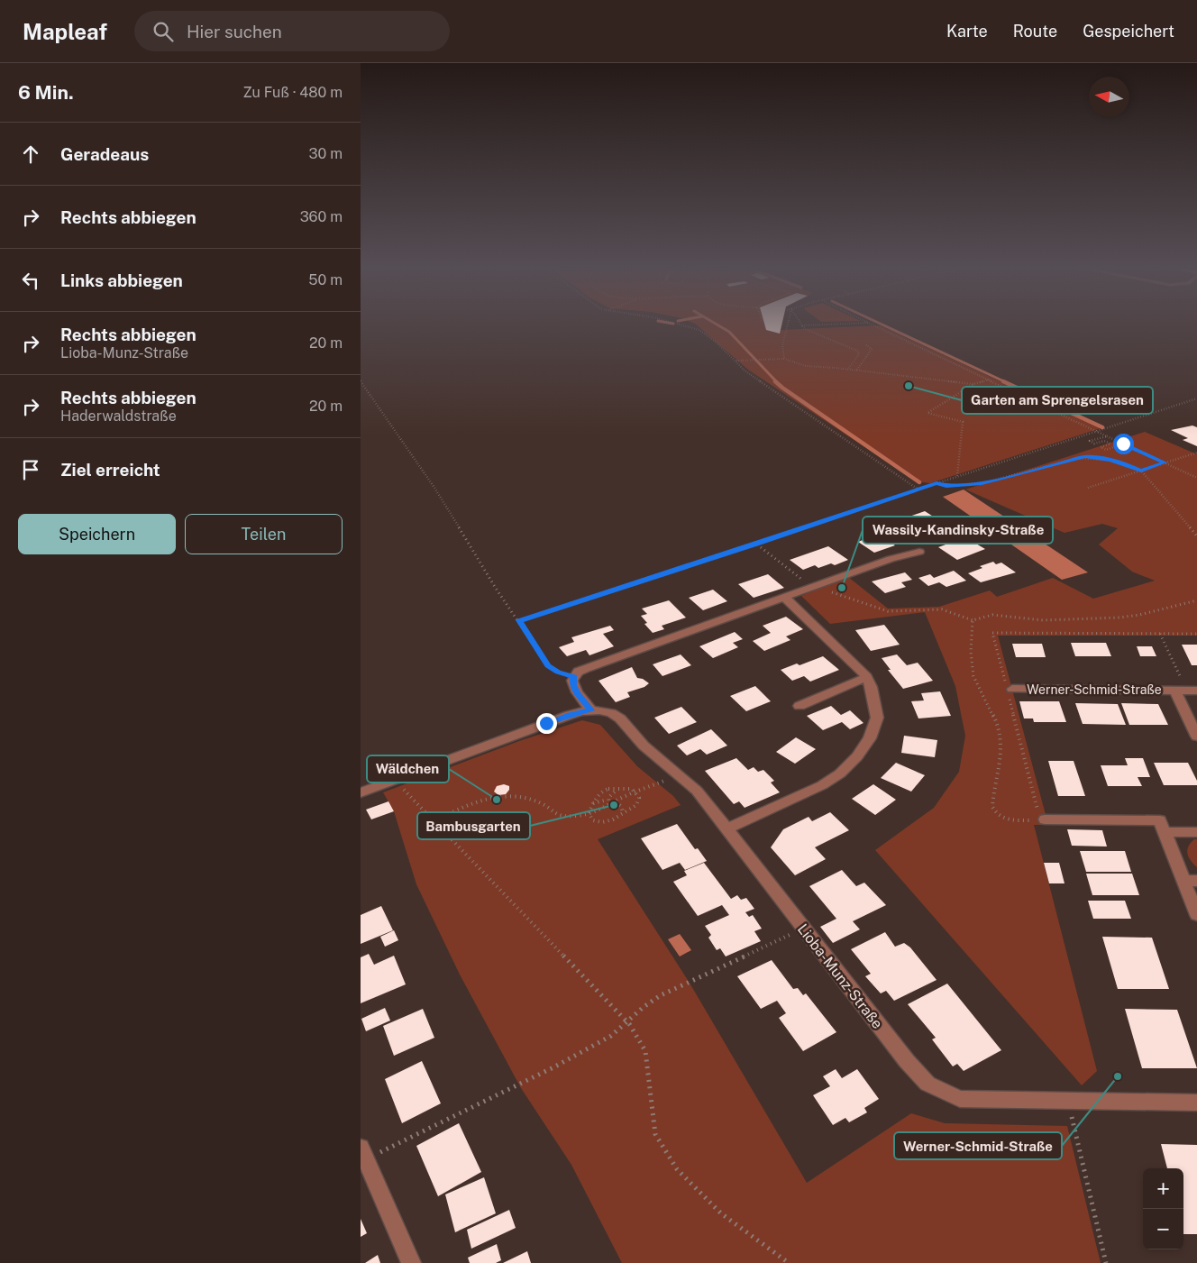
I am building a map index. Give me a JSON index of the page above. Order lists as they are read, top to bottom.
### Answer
{
  "streets": {
    "street": ["Werner-Schmid-Straße", "Lioba-Munz-Straße"]
  },
  "places": [
    "Garten am Sprengelsrasen",
    "Wassily-Kandinsky-Straße",
    "Wäldchen",
    "Bambusgarten",
    "Werner-Schmid-Straße"
  ],
  "north": "left",
  "page": {
    "header": "Mapleaf",
    "search": "Hier suchen",
    "nav": ["Karte", "Route", "Gespeichert"],
    "heading": ["6 Min.", "Zu Fuß · 480 m"],
    "list": [
      ["Geradeaus", "30 m"],
      ["Rechts abbiegen", "360 m"],
      ["Links abbiegen", "50 m"],
      ["Rechts abbiegen", "Lioba-Munz-Straße", "20 m"],
      ["Rechts abbiegen", "Haderwaldstraße", "20 m"],
      "Ziel erreicht"
    ],
    "buttons": ["Speichern", "Teilen"],
    "map_buttons": ["+", "−"]
  }
}
